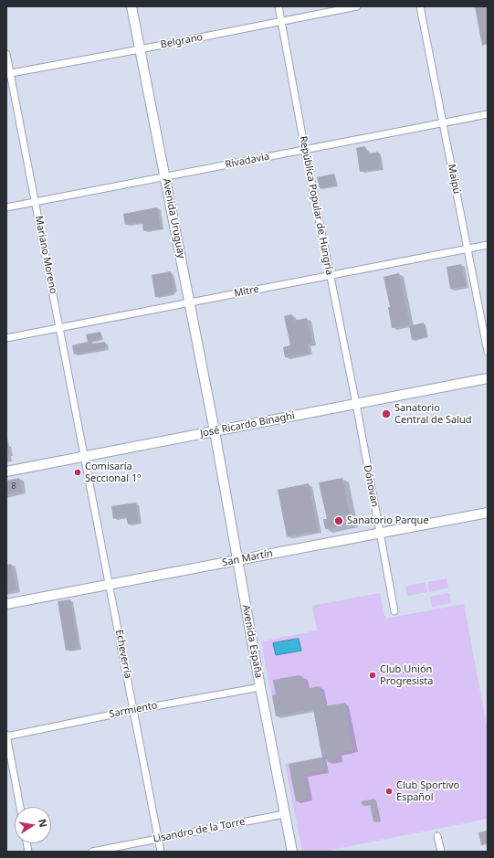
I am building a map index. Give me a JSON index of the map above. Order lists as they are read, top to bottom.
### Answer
{
  "streets": {
    "street": [
      "Belgrano",
      "Rivadavia",
      "Maipú",
      "República Popular de Hungría",
      "Avenida Uruguay",
      "Mariano Moreno",
      "Mitre",
      "José Ricardo Binaghi",
      "Dónovan",
      "San Martín",
      "Avenida España",
      "Echeverría",
      "Sarmiento",
      "Lisandro de la Torre"
    ]
  },
  "crossings": [
    ["Belgrano", "República Popular de Hungría"],
    ["Belgrano", "Avenida Uruguay"],
    ["Belgrano", "Mariano Moreno"],
    ["Rivadavia", "Maipú"],
    ["Rivadavia", "República Popular de Hungría"],
    ["Rivadavia", "Avenida Uruguay"],
    ["Rivadavia", "Mariano Moreno"],
    ["Maipú", "Mitre"],
    ["República Popular de Hungría", "Mitre"],
    ["República Popular de Hungría", "José Ricardo Binaghi"],
    ["República Popular de Hungría", "Dónovan"],
    ["Avenida Uruguay", "Mitre"],
    ["Avenida Uruguay", "José Ricardo Binaghi"],
    ["Avenida Uruguay", "Avenida España"],
    ["Mariano Moreno", "Mitre"],
    ["Mariano Moreno", "José Ricardo Binaghi"],
    ["Mariano Moreno", "Echeverría"],
    ["José Ricardo Binaghi", "Dónovan"],
    ["José Ricardo Binaghi", "Avenida España"],
    ["José Ricardo Binaghi", "Echeverría"],
    ["Dónovan", "San Martín"],
    ["San Martín", "Avenida España"],
    ["San Martín", "Echeverría"],
    ["Avenida España", "Sarmiento"],
    ["Avenida España", "Lisandro de la Torre"],
    ["Echeverría", "Sarmiento"],
    ["Echeverría", "Lisandro de la Torre"]
  ],
  "places": [
    "Sanatorio Central de Salud",
    "Comisaría Seccional 1º",
    "Sanatorio Parque",
    "Club Unión Progresista",
    "Club Sportivo Español"
  ],
  "house_numbers": ["8"],
  "north": "right"
}
